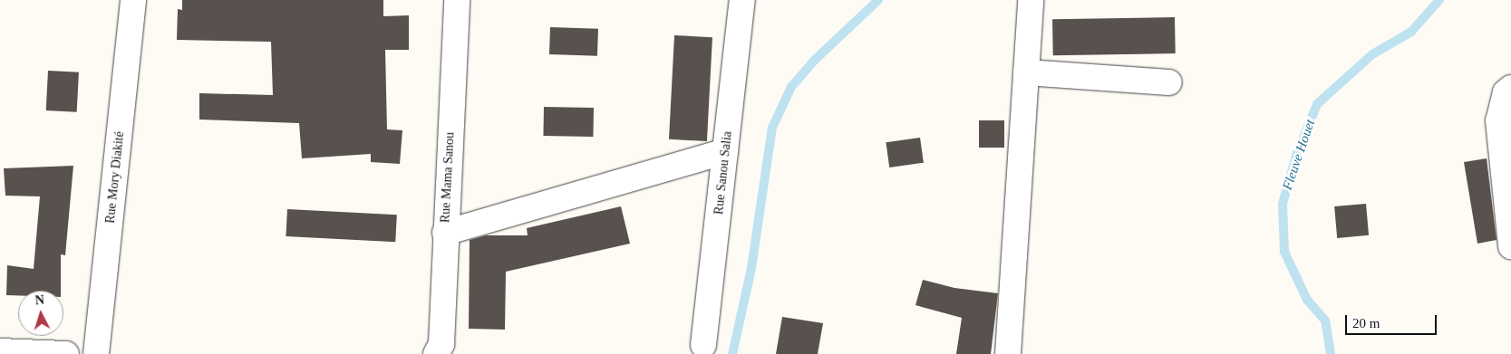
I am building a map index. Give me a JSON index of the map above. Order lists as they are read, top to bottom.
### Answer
{
  "streets": {
    "street": ["Rue Sanou Salia", "Rue Mory Diakité", "Rue Mama Sanou"]
  },
  "water": ["Fleuve Houet"],
  "scale_bar": "20 m",
  "north": "top"
}
